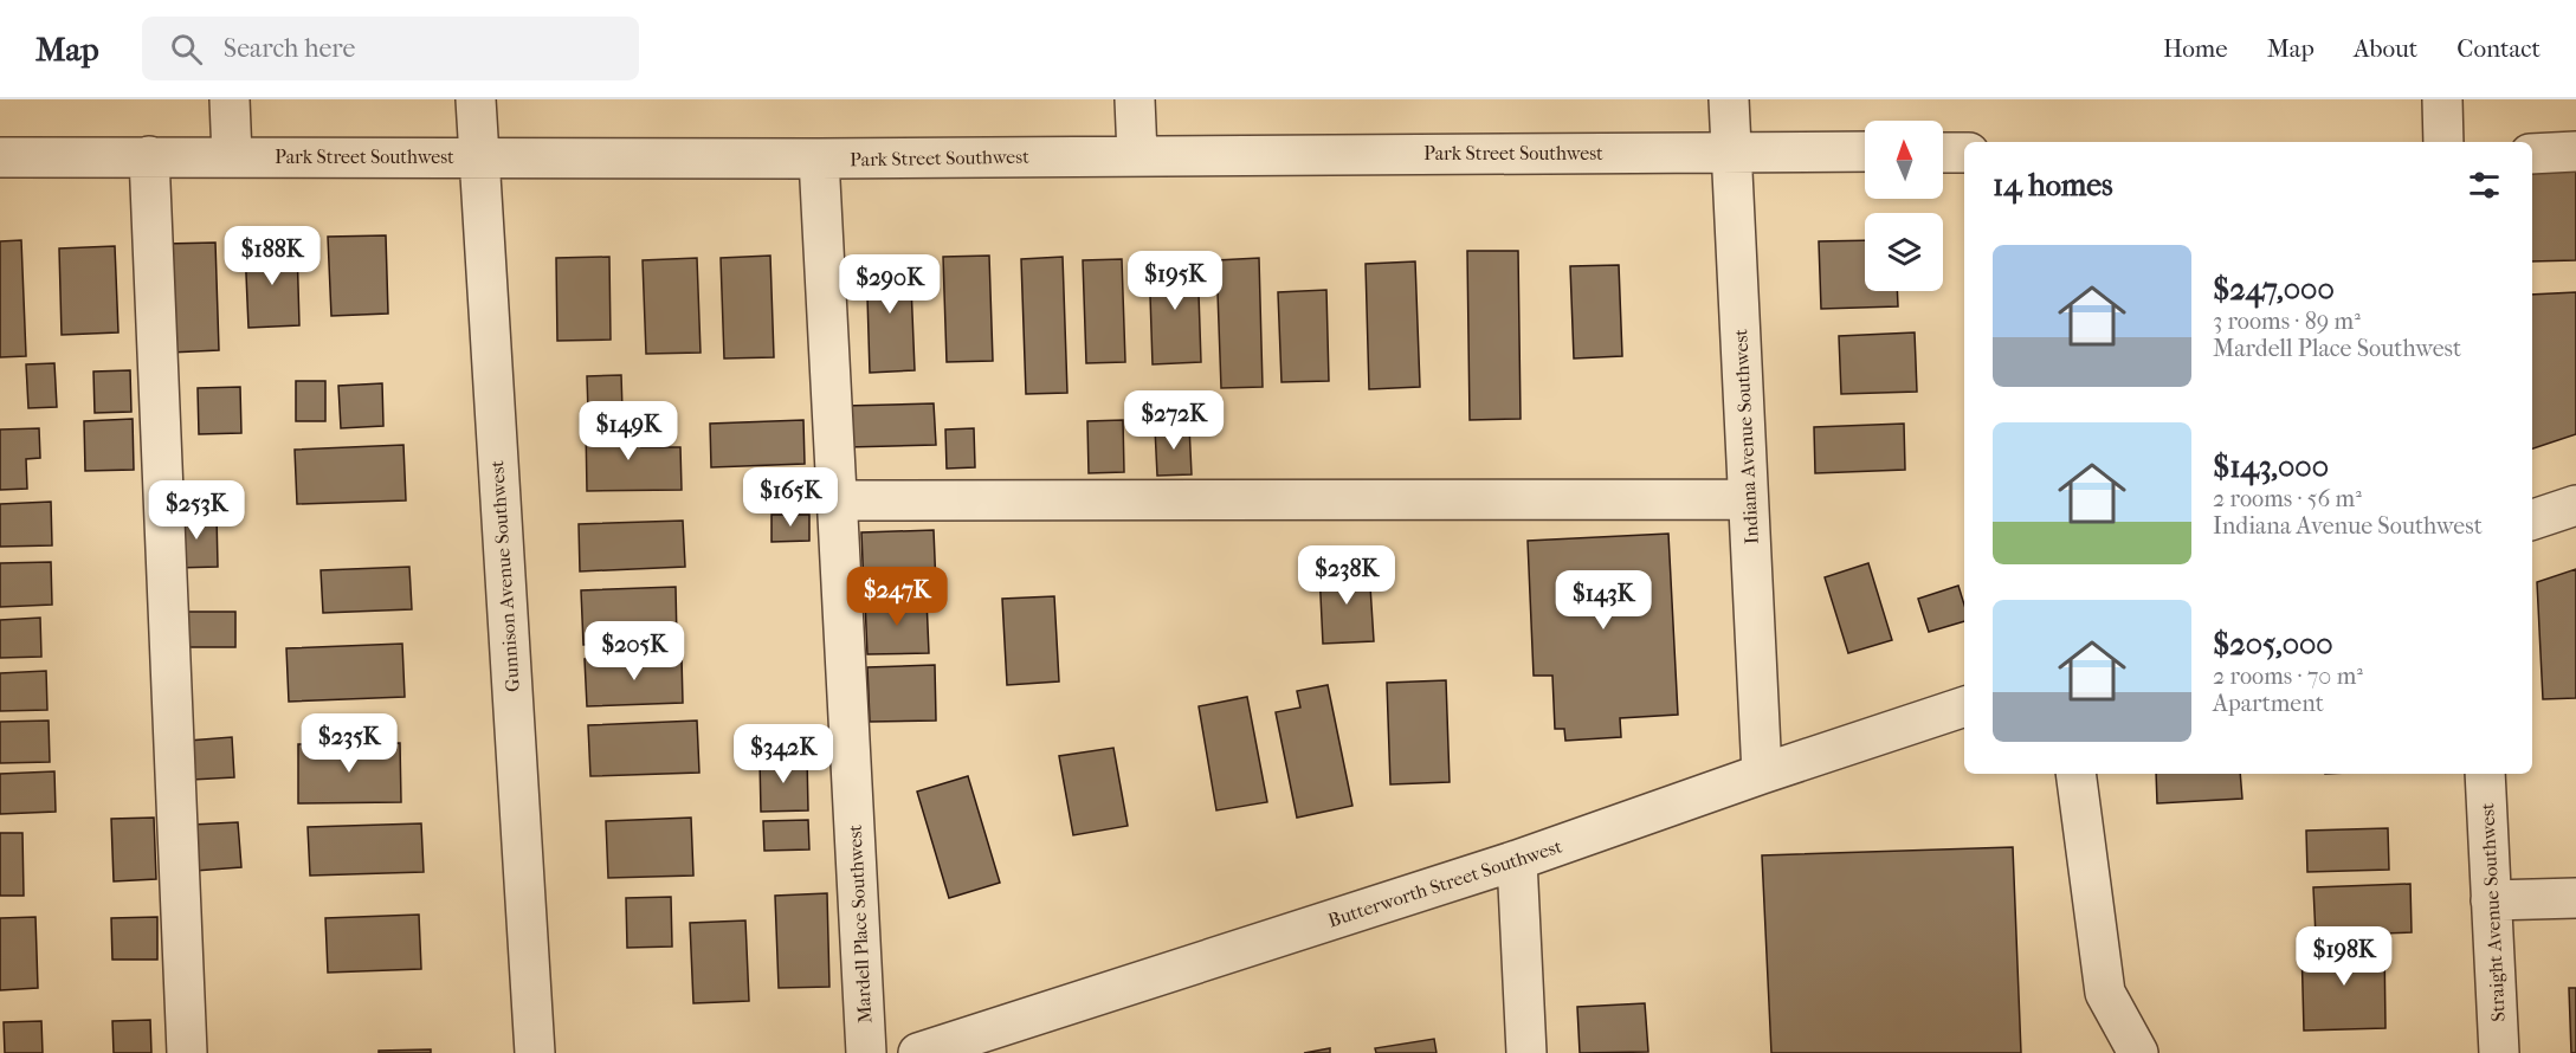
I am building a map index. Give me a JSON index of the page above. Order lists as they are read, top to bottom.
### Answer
{
  "streets": {
    "street": [
      "Park Street Southwest",
      "Indiana Avenue Southwest",
      "Gunnison Avenue Southwest",
      "Butterworth Street Southwest",
      "Straight Avenue Southwest",
      "Mardell Place Southwest"
    ]
  },
  "crossings": [
    ["Park Street Southwest", "Indiana Avenue Southwest"],
    ["Park Street Southwest", "Gunnison Avenue Southwest"],
    ["Park Street Southwest", "Mardell Place Southwest"],
    ["Indiana Avenue Southwest", "Butterworth Street Southwest"]
  ],
  "north": "top",
  "page": {
    "header": "Map",
    "search": "Search here",
    "nav": [
      "Home",
      "Map",
      "About",
      "Contact"
    ],
    "heading": "14 homes",
    "price": [
      "$188K",
      "$195K",
      "$290K",
      "$272K",
      "$149K",
      "$165K",
      "$253K",
      "$238K",
      "$247K",
      "$143K",
      "$205K",
      "$235K",
      "$342K",
      "$198K"
    ],
    "list": [
      {
        "name": "$247,000",
        "note": "3 rooms · 89 m² · Mardell Place Southwest"
      },
      {
        "name": "$143,000",
        "note": "2 rooms · 56 m² · Indiana Avenue Southwest"
      },
      {
        "name": "$205,000",
        "note": "2 rooms · 70 m² · Apartment"
      }
    ]
  }
}
